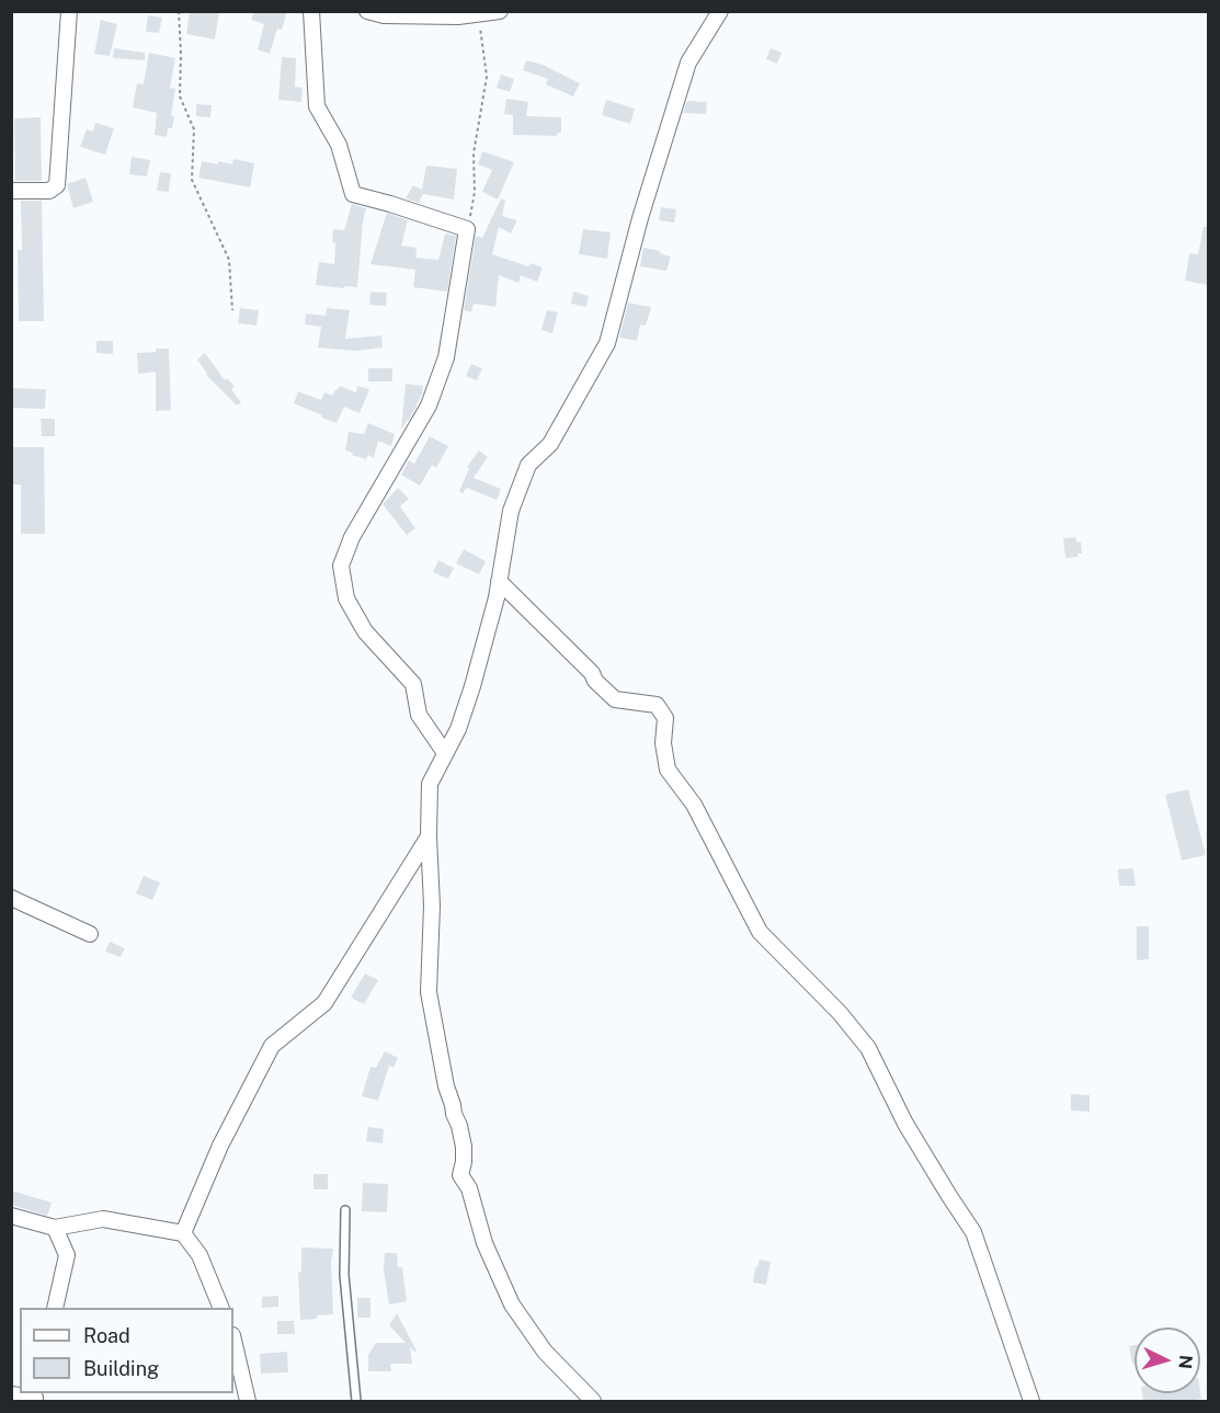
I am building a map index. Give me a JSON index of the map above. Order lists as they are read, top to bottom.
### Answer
{
  "legend": ["Road", "Building"],
  "north": "right"
}
